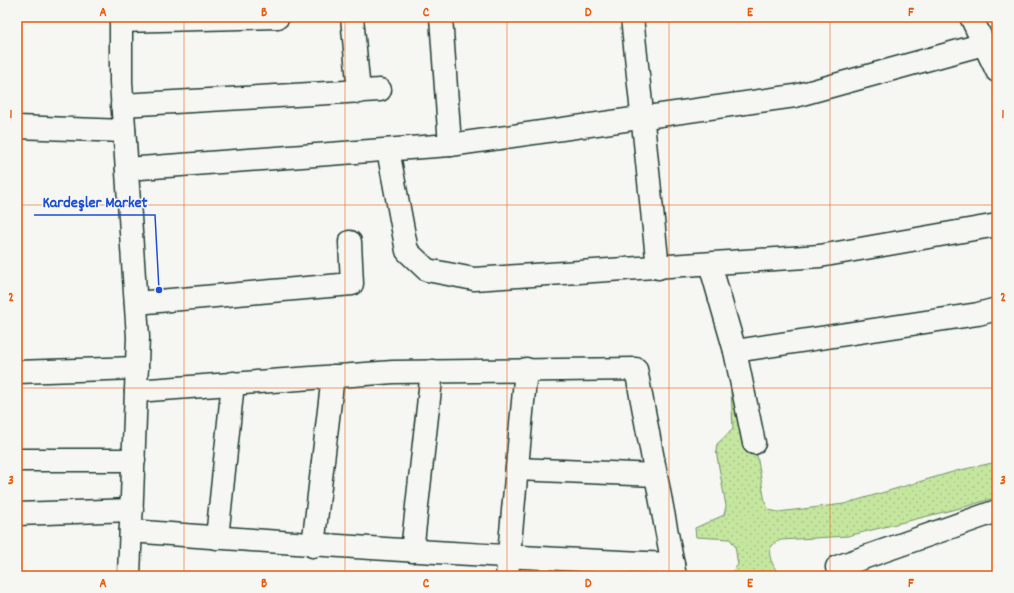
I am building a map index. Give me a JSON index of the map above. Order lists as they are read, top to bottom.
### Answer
{
  "places": ["Kardeşler Market"],
  "grid": {
    "columns": [
      "A",
      "B",
      "C",
      "D",
      "E",
      "F"
    ],
    "rows": ["1", "2", "3"]
  }
}
